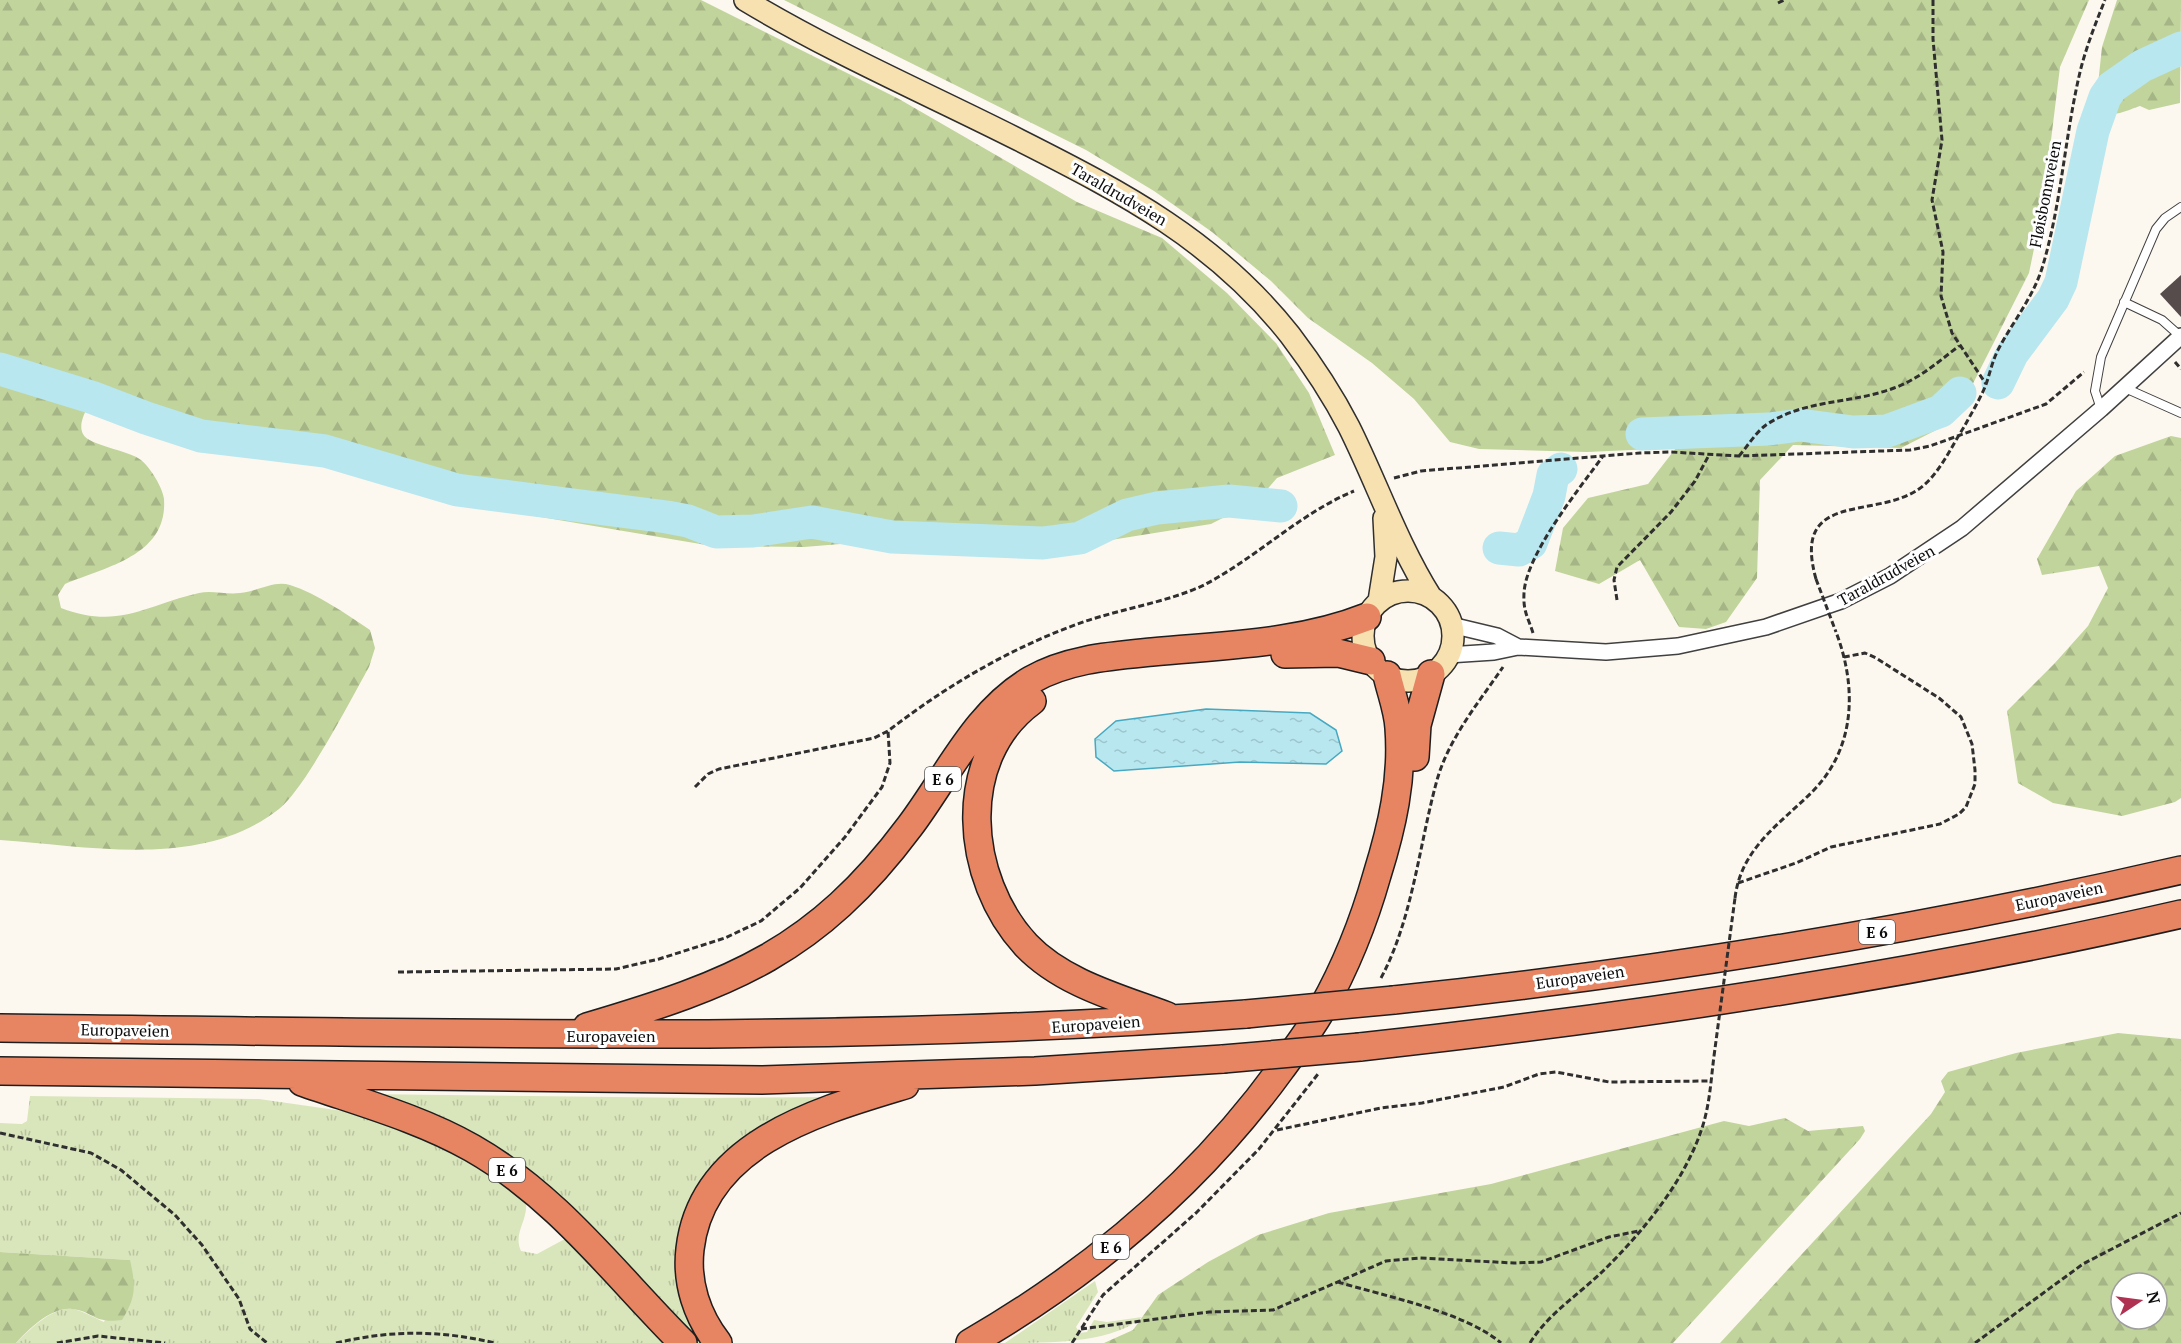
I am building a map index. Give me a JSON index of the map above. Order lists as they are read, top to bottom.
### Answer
{
  "streets": {
    "highway": ["E 6", "Europaveien"],
    "main road": ["Taraldrudveien"],
    "path": ["Fløisbonnveien"]
  },
  "crossings": [
    ["Taraldrudveien", "E 6"],
    ["E 6", "Europaveien"]
  ],
  "north": "right"
}
